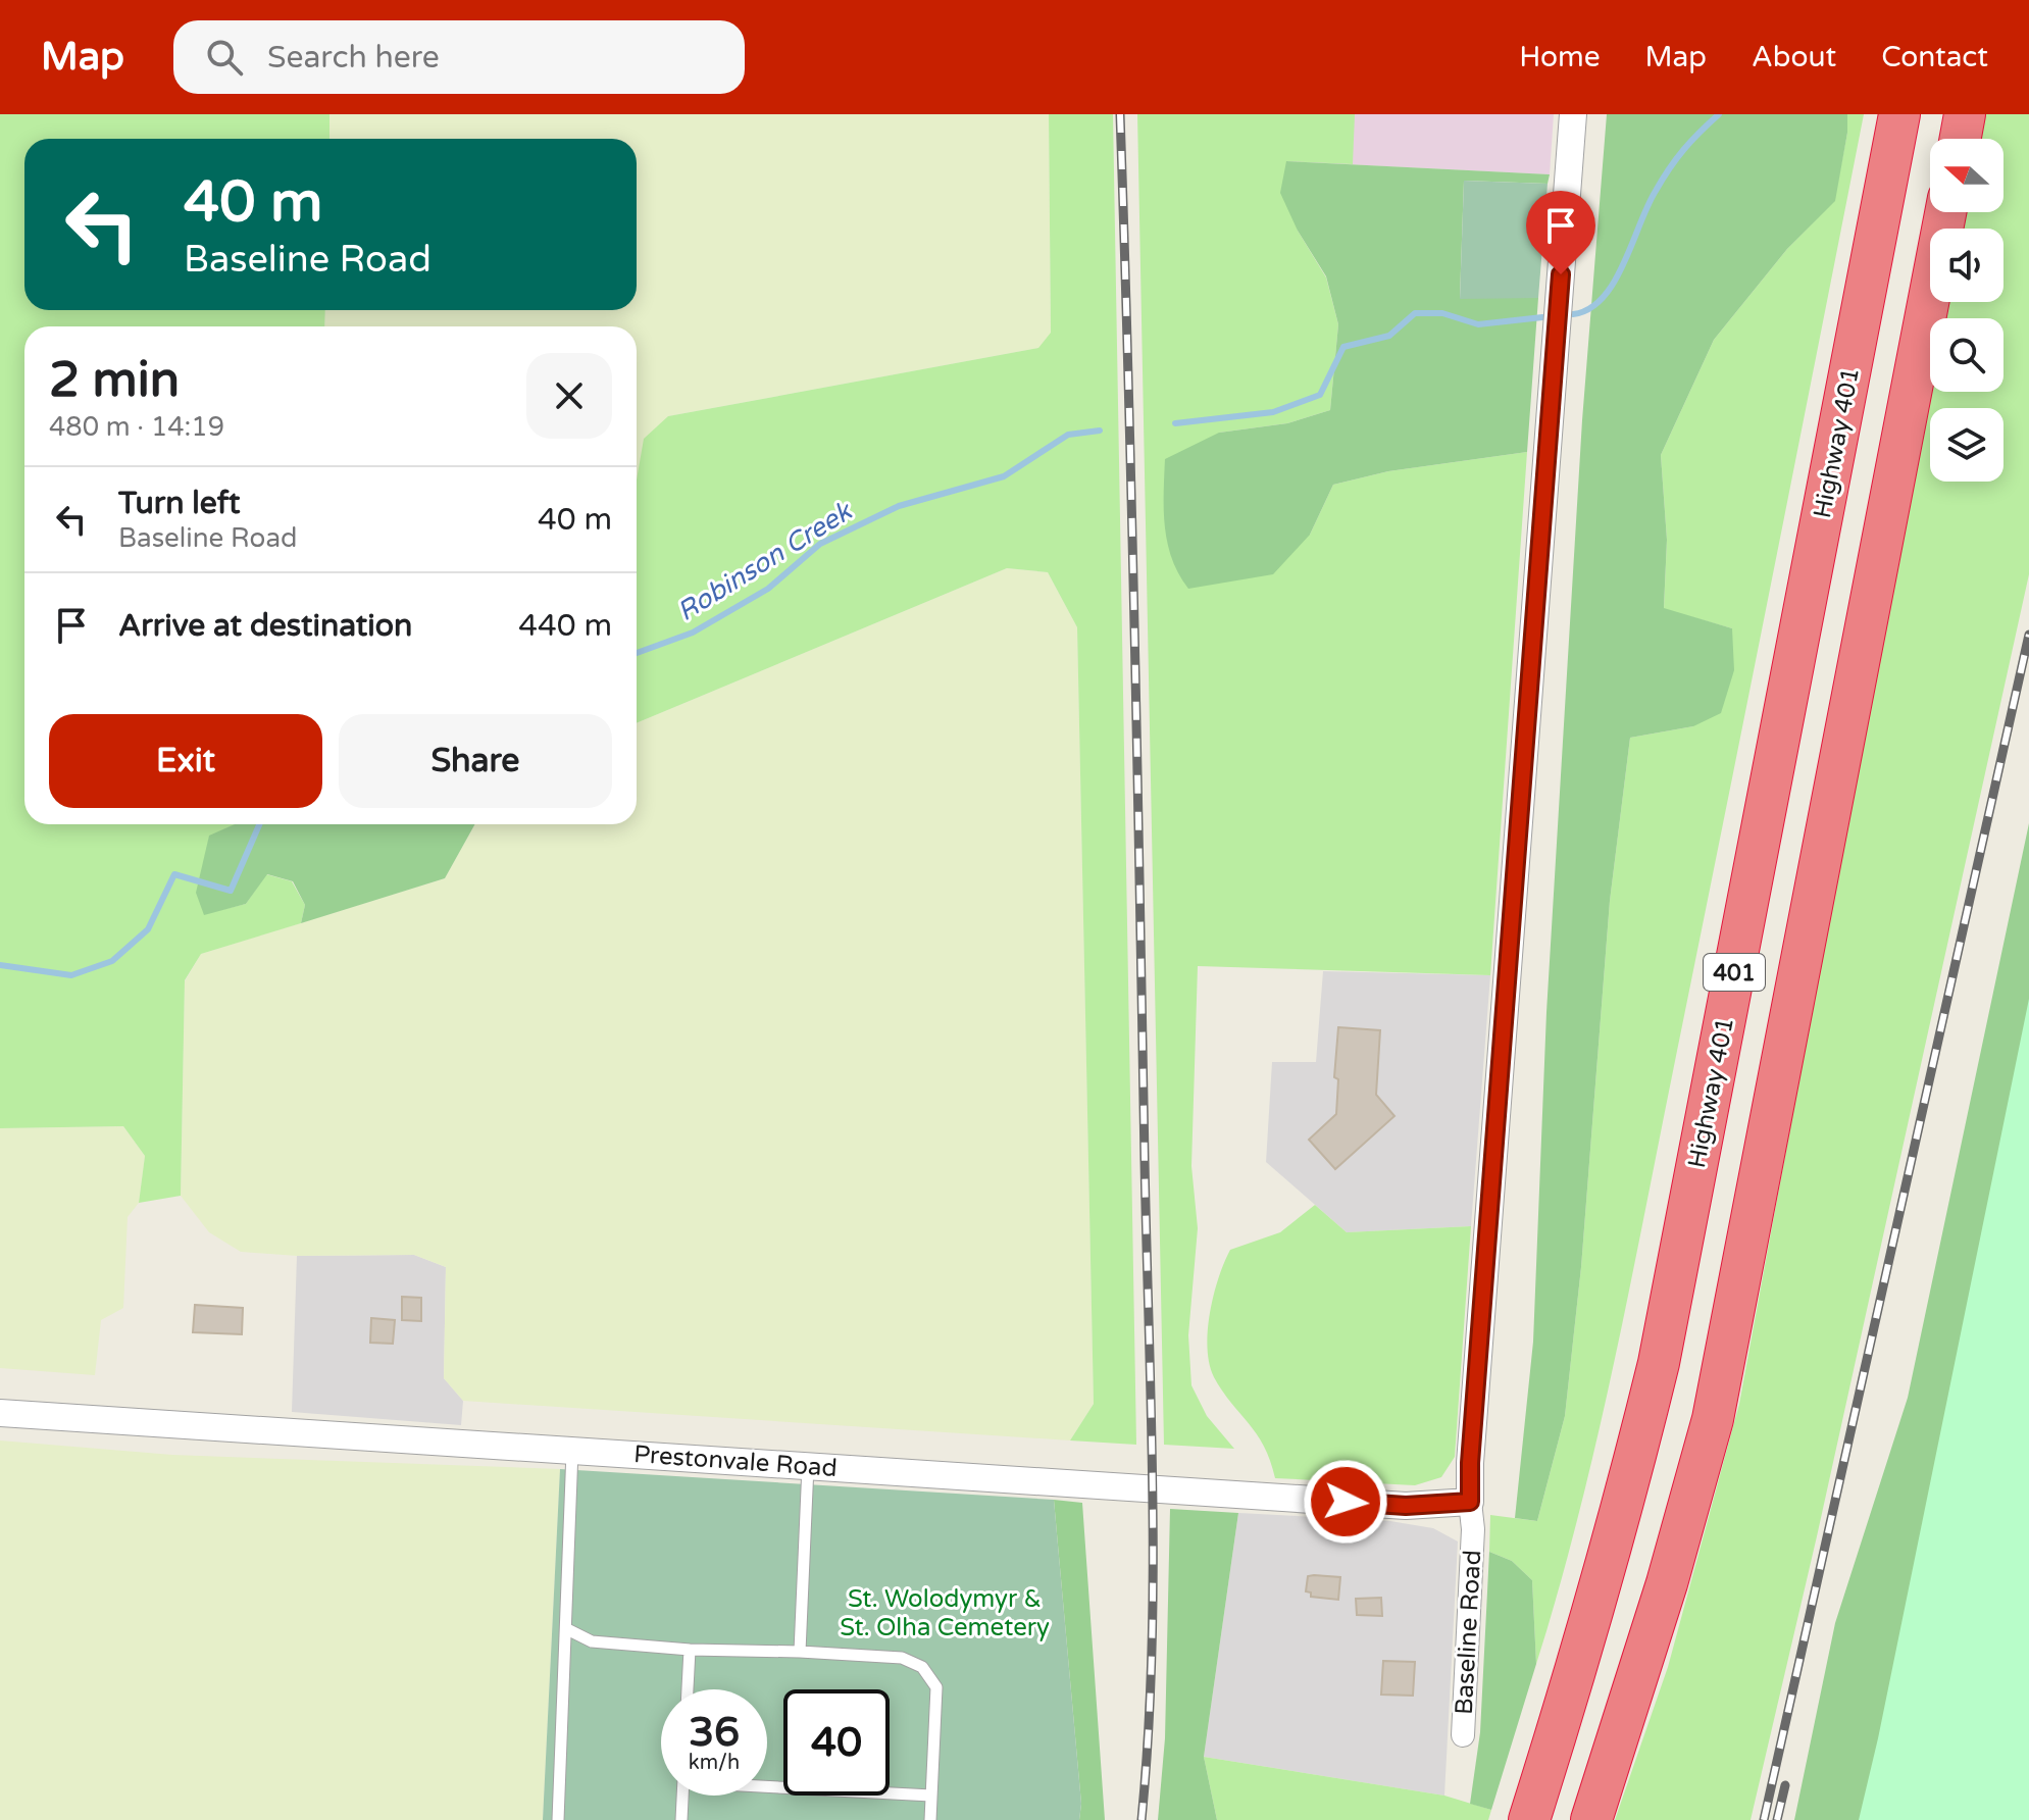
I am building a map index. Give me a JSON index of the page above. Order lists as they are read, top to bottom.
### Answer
{
  "streets": {
    "highway": ["Highway 401", "401"],
    "street": ["Prestonvale Road", "Baseline Road"]
  },
  "crossings": [
    ["Prestonvale Road", "Baseline Road"]
  ],
  "water": ["Robinson Creek"],
  "parks": ["St. Wolodymyr & St. Olha Cemetery"],
  "north": "left",
  "page": {
    "header": "Map",
    "search": "Search here",
    "nav": [
      "Home",
      "Map",
      "About",
      "Contact"
    ],
    "turn": ["40 m", "Baseline Road"],
    "heading": ["2 min", "480 m · 14:19"],
    "list": [
      {
        "name": "Turn left",
        "note": "Baseline Road",
        "value": "40 m"
      },
      {
        "name": "Arrive at destination",
        "value": "440 m"
      }
    ],
    "buttons": ["Exit", "Share"],
    "speed": "36 km/h",
    "limit": "40"
  }
}
